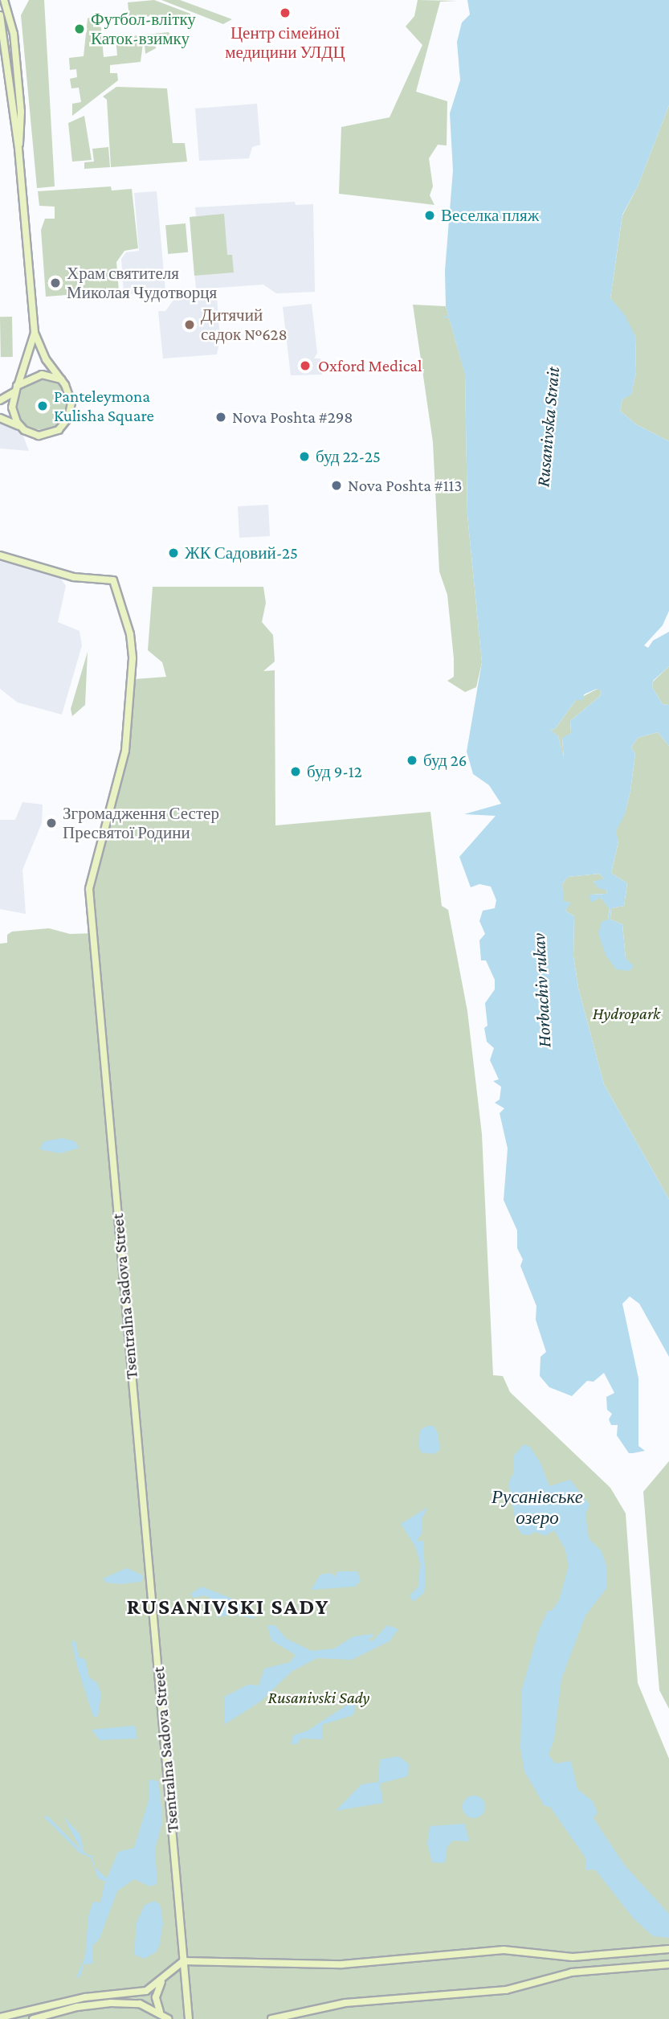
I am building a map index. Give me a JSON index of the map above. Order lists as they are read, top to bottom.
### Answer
{
  "streets": {
    "main road": ["Tsentralna Sadova Street"]
  },
  "districts": ["RUSANIVSKI SADY"],
  "water": ["Rusanivska Strait", "Horbachiv rukav", "Русанівське озеро"],
  "parks": ["Hydropark", "Rusanivski Sady"],
  "places": [
    "Центр сімейної медицини УЛДЦ",
    "Футбол-влітку Каток-взимку",
    "Веселка пляж",
    "Храм святителя Миколая Чудотворця",
    "Дитячий садок №628",
    "Oxford Medical",
    "Panteleymona Kulisha Square",
    "Nova Poshta #298",
    "буд 22-25",
    "Nova Poshta #113",
    "ЖК Садовий-25",
    "буд 26",
    "буд 9-12",
    "Згромадження Сестер Пресвятої Родини"
  ]
}
